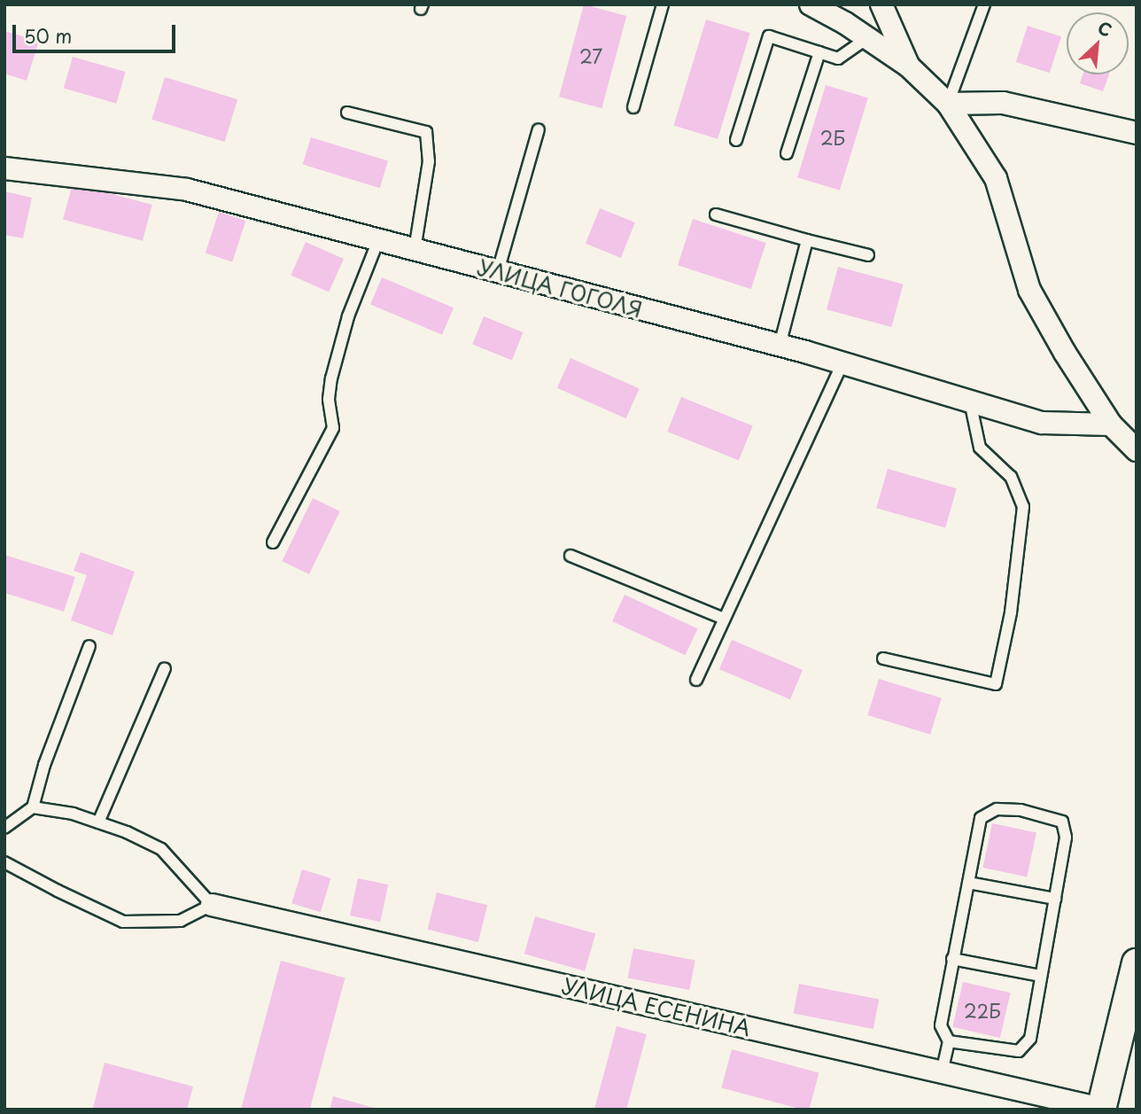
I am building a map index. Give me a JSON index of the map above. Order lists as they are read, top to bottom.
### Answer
{
  "streets": {
    "street": ["УЛИЦА ГОГОЛЯ", "УЛИЦА ЕСЕНИНА"]
  },
  "house_numbers": ["27", "2Б", "22Б"],
  "scale_bar": "50 m",
  "north": "top right"
}
